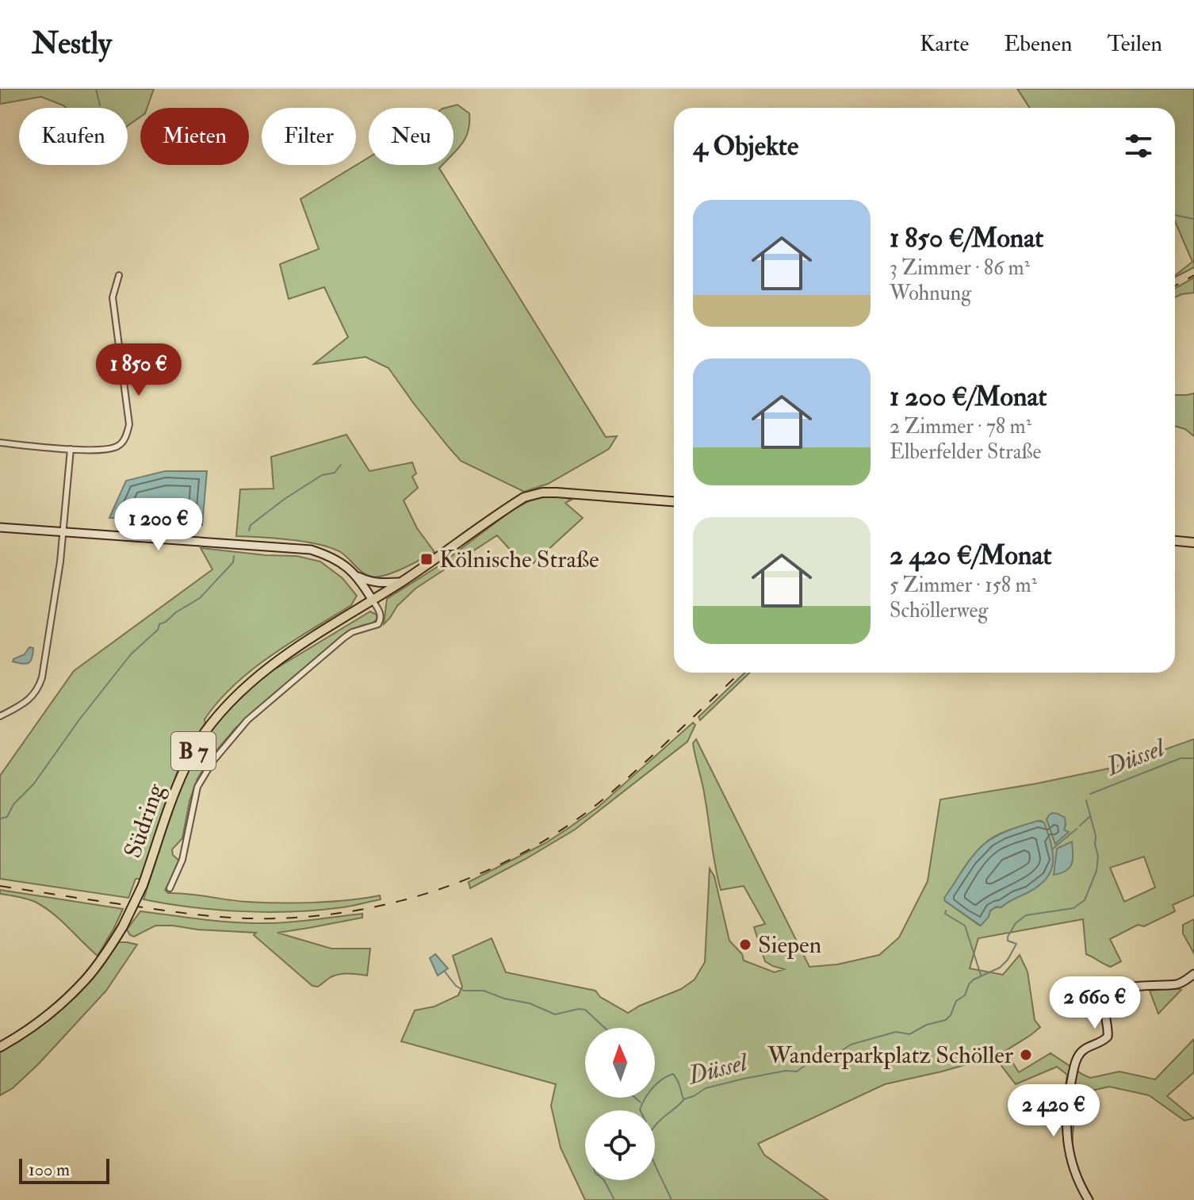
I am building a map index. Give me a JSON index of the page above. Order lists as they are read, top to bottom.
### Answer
{
  "streets": {
    "main road": ["B 7", "Südring"]
  },
  "crossings": [
    ["B 7", "Südring"]
  ],
  "water": ["Düssel"],
  "places": {
    "transit": ["Kölnische Straße"],
    "other": ["Siepen", "Wanderparkplatz Schöller"]
  },
  "scale_bar": "100 m",
  "north": "top",
  "page": {
    "header": "Nestly",
    "nav": ["Karte", "Ebenen", "Teilen"],
    "chip": [
      "Kaufen",
      "Mieten",
      "Filter",
      "Neu"
    ],
    "heading": "4 Objekte",
    "list": [
      {
        "name": "1 850 €/Monat",
        "note": "3 Zimmer · 86 m² · Wohnung"
      },
      {
        "name": "1 200 €/Monat",
        "note": "2 Zimmer · 78 m² · Elberfelder Straße"
      },
      {
        "name": "2 420 €/Monat",
        "note": "5 Zimmer · 158 m² · Schöllerweg"
      }
    ],
    "price": [
      "1 850 €",
      "1 200 €",
      "2 660 €",
      "2 420 €"
    ],
    "scale": "100 m"
  }
}
